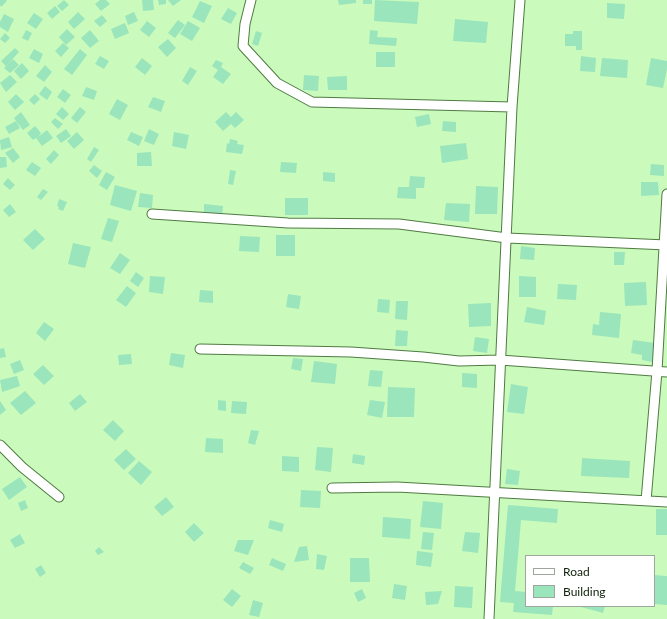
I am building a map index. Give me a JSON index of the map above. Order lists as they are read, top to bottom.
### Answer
{
  "legend": ["Road", "Building"]
}
